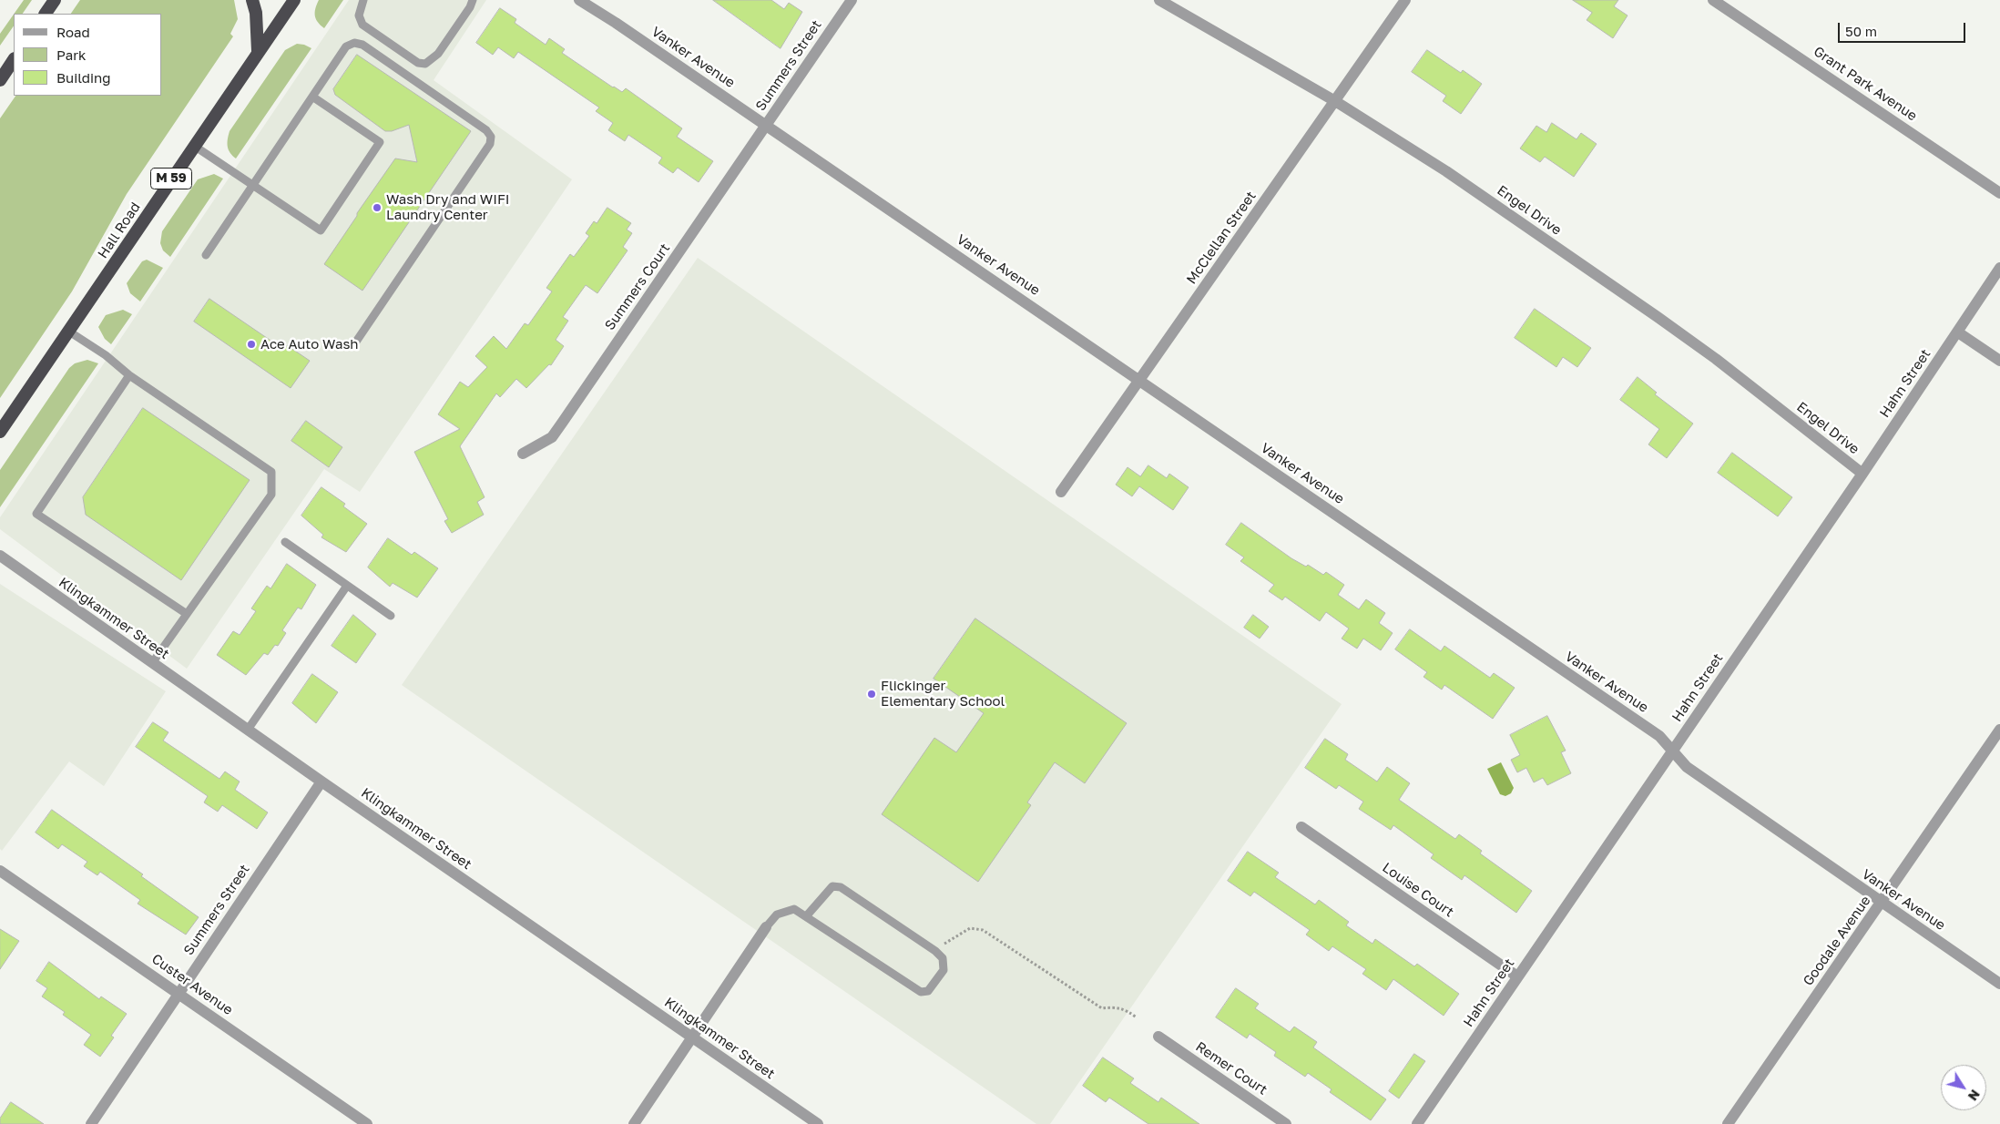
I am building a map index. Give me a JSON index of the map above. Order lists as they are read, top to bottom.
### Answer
{
  "streets": {
    "highway": ["M 59", "Hall Road"],
    "street": [
      "Vanker Avenue",
      "Summers Street",
      "Grant Park Avenue",
      "Engel Drive",
      "McClellan Street",
      "Summers Court",
      "Hahn Street",
      "Klingkammer Street",
      "Louise Court",
      "Goodale Avenue",
      "Custer Avenue",
      "Remer Court"
    ]
  },
  "crossings": [
    ["Vanker Avenue", "Summers Street"],
    ["Vanker Avenue", "McClellan Street"],
    ["Vanker Avenue", "Summers Court"],
    ["Vanker Avenue", "Hahn Street"],
    ["Vanker Avenue", "Goodale Avenue"],
    ["Summers Street", "Summers Court"],
    ["Summers Street", "Klingkammer Street"],
    ["Summers Street", "Custer Avenue"],
    ["Engel Drive", "McClellan Street"],
    ["Engel Drive", "Hahn Street"],
    ["Hahn Street", "Louise Court"]
  ],
  "places": ["Wash Dry and WIFI Laundry Center", "Ace Auto Wash", "Flickinger Elementary School"],
  "legend": ["Road", "Park", "Building"],
  "scale_bar": "50 m",
  "north": "bottom right"
}
